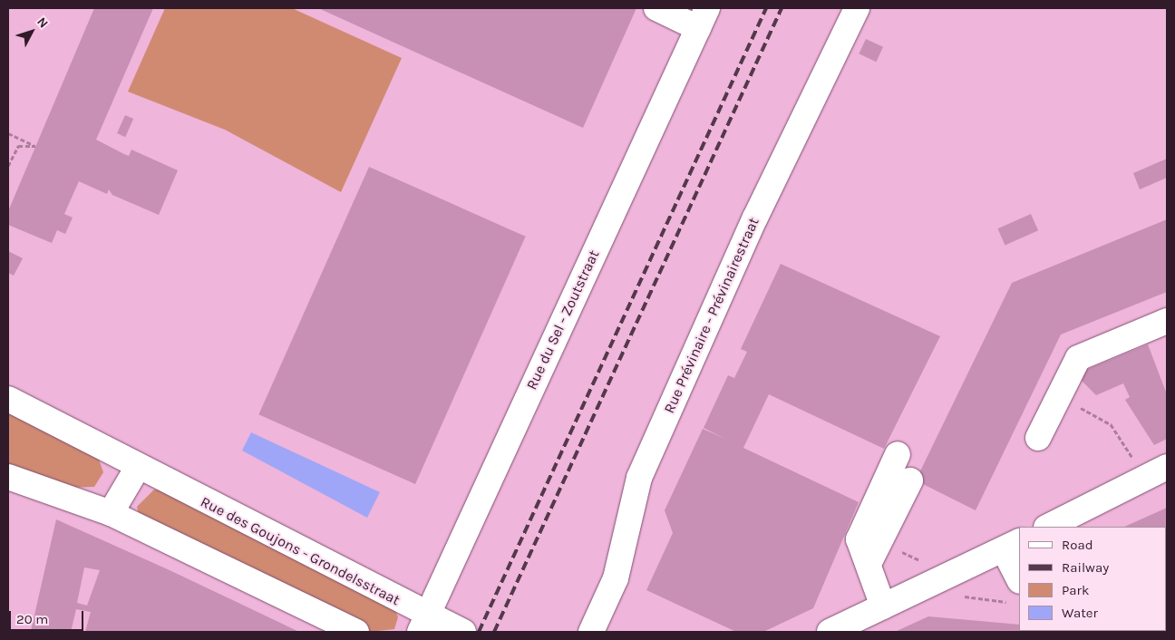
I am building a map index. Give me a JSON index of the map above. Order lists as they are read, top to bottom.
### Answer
{
  "streets": {
    "street": ["Rue Prévinaire - Prévinairestraat", "Rue du Sel - Zoutstraat", "Rue des Goujons - Grondelsstraat"]
  },
  "crossings": [
    ["Rue du Sel - Zoutstraat", "Rue des Goujons - Grondelsstraat"]
  ],
  "legend": [
    "Road",
    "Railway",
    "Park",
    "Water"
  ],
  "scale_bar": "20 m",
  "north": "top right"
}
